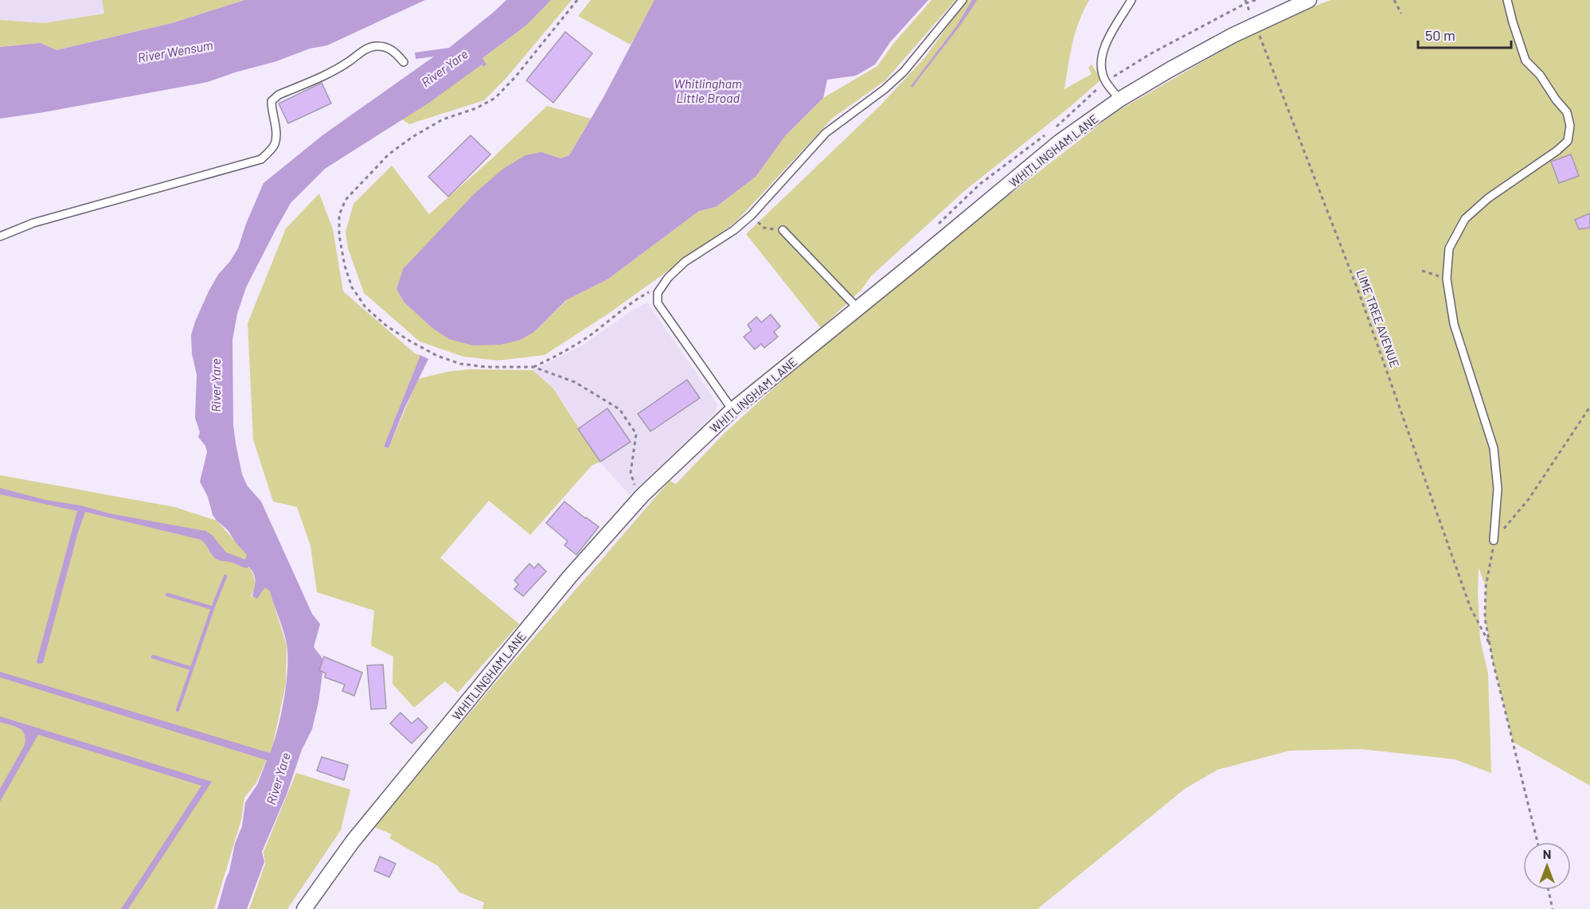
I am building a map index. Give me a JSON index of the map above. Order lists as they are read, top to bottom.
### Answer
{
  "streets": {
    "street": ["WHITLINGHAM LANE"],
    "path": ["LIME TREE AVENUE"]
  },
  "crossings": [
    ["WHITLINGHAM LANE", "LIME TREE AVENUE"]
  ],
  "water": ["River Wensum", "River Yare", "Whitlingham Little Broad"],
  "scale_bar": "50 m",
  "north": "top"
}
